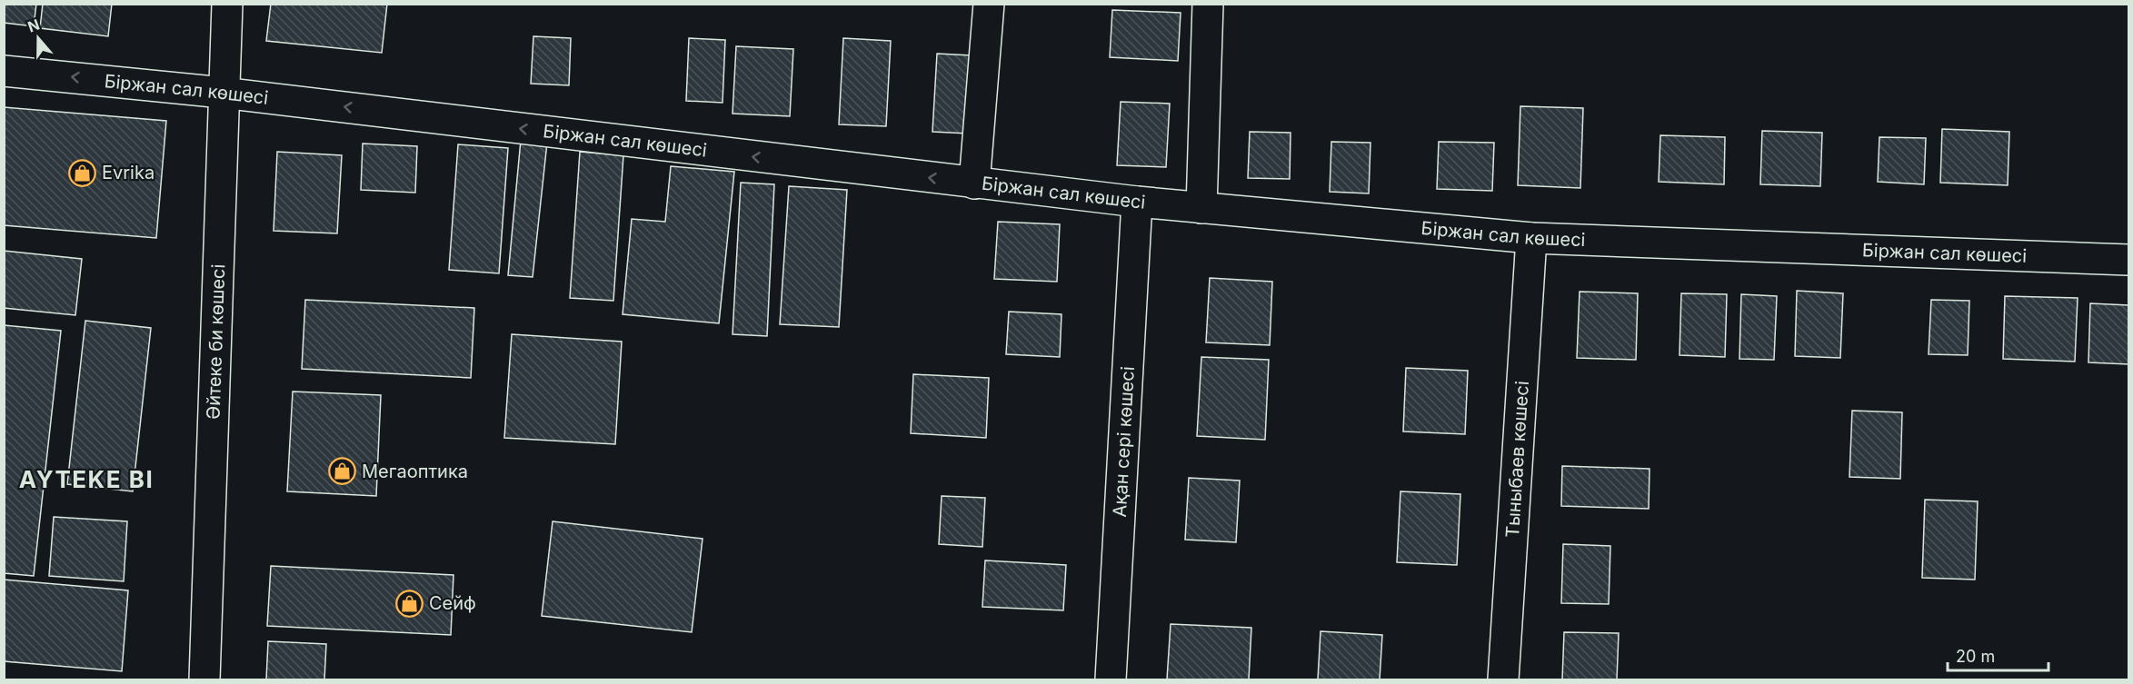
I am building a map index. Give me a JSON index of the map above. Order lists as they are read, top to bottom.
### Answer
{
  "streets": {
    "street": [
      "Біржан сал көшесі",
      "Әйтеке би көшесі",
      "Ақан сері көшесі",
      "Тыныбаев көшесі"
    ]
  },
  "crossings": [
    ["Біржан сал көшесі", "Әйтеке би көшесі"],
    ["Біржан сал көшесі", "Ақан сері көшесі"],
    ["Біржан сал көшесі", "Тыныбаев көшесі"]
  ],
  "one_way": ["Біржан сал көшесі"],
  "districts": ["AYTEKE BI"],
  "places": {
    "shop": ["Evrika", "Мегаоптика", "Сейф"]
  },
  "scale_bar": "20 m",
  "north": "top"
}
